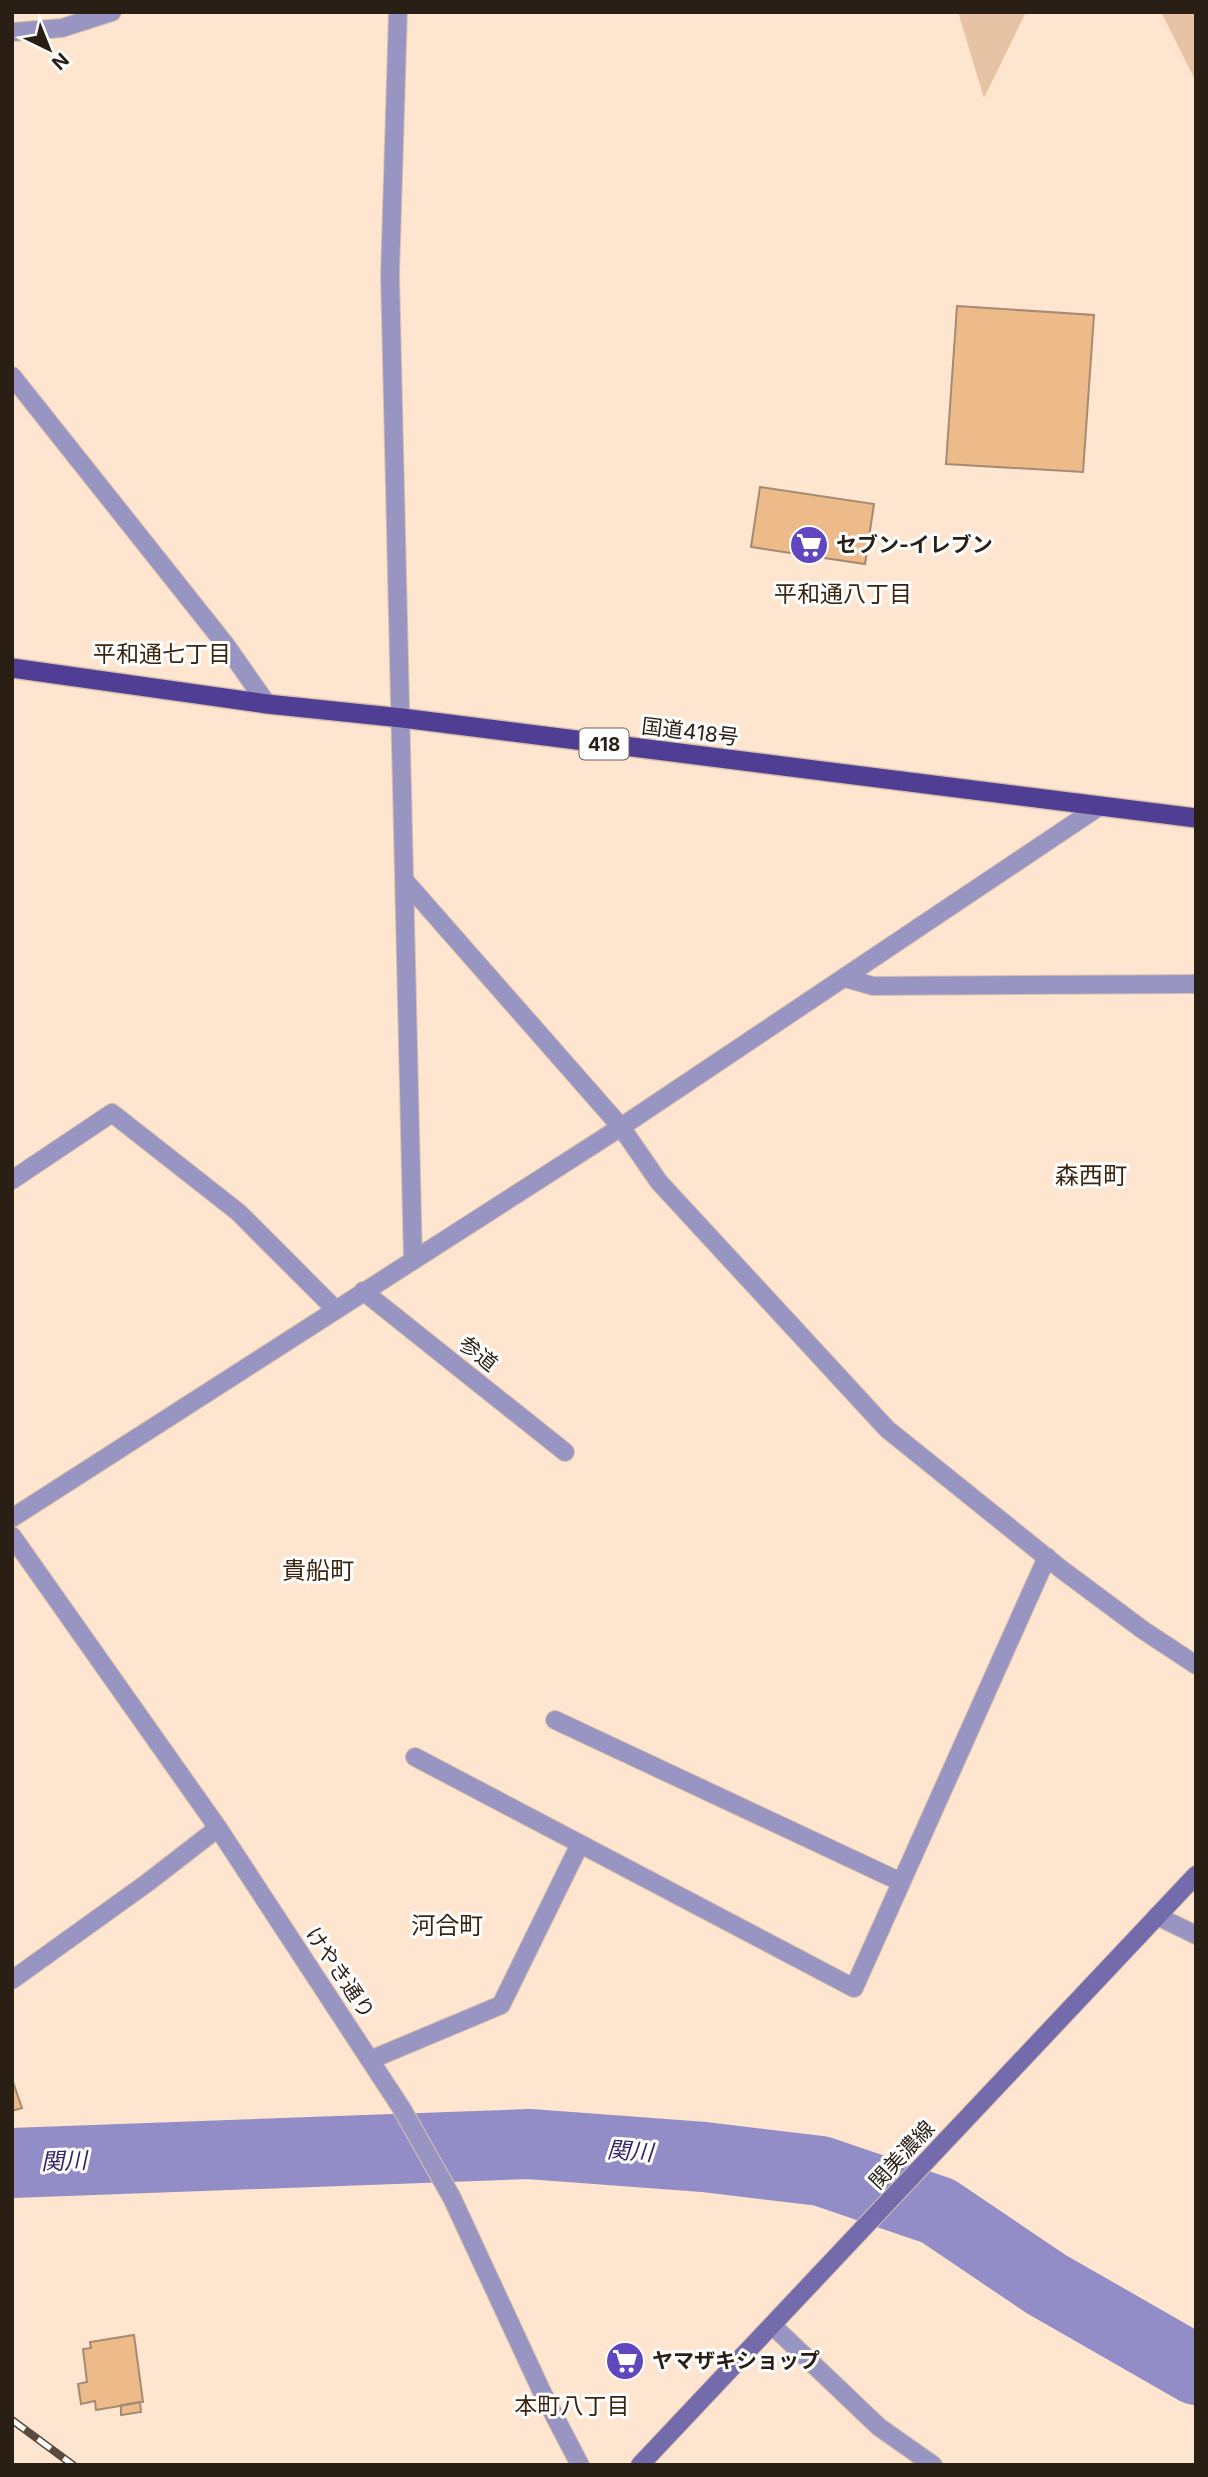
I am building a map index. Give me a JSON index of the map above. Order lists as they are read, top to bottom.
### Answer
{
  "streets": {
    "highway": ["国道418号", "418"],
    "main road": ["関美濃線"],
    "street": ["参道", "けやき通り"]
  },
  "districts": [
    "平和通八丁目",
    "平和通七丁目",
    "森西町",
    "貴船町",
    "河合町",
    "本町八丁目"
  ],
  "water": ["関川"],
  "places": {
    "supermarket": ["セブン-イレブン", "ヤマザキショップ"]
  },
  "north": "bottom right"
}
